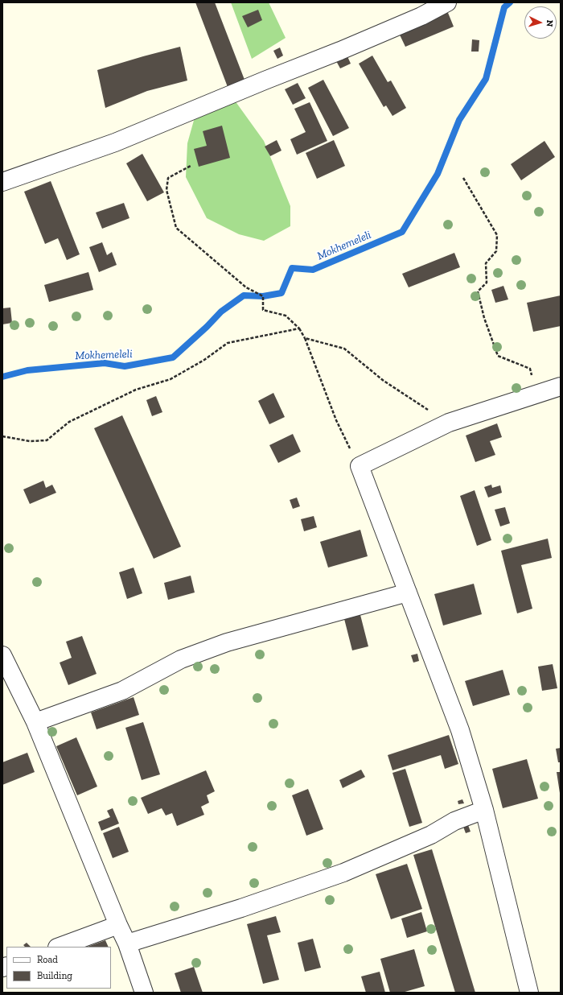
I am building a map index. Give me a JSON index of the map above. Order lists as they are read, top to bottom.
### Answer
{
  "water": ["Mokhemeleli"],
  "legend": ["Road", "Building"],
  "north": "right"
}
